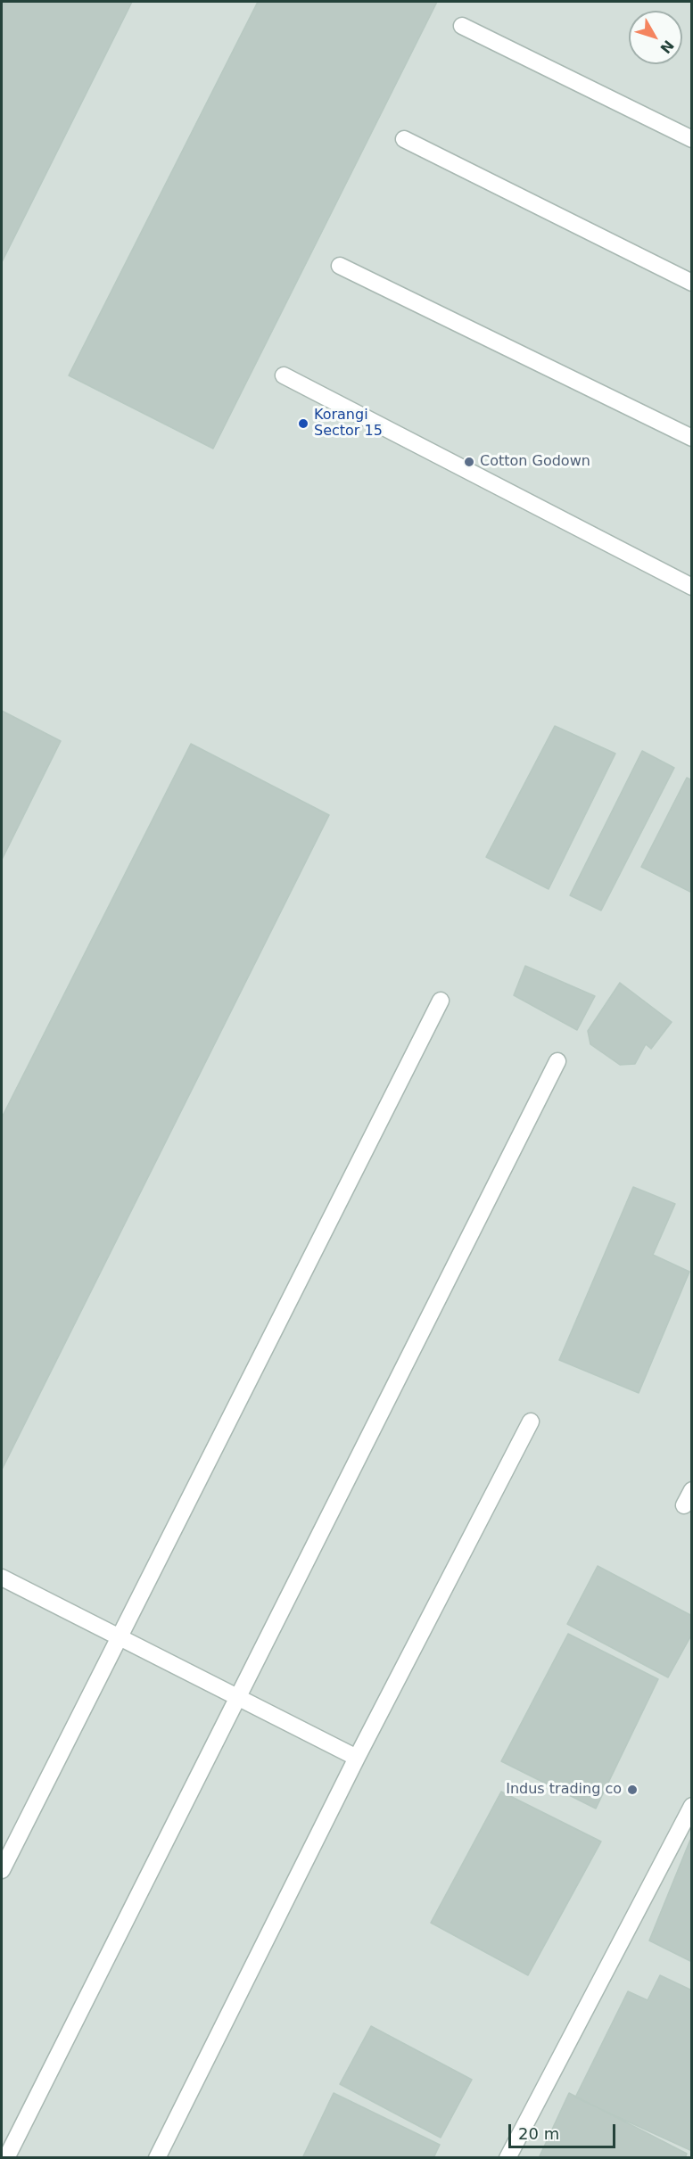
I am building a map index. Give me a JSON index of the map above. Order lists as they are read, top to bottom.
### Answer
{
  "places": ["Korangi Sector 15", "Cotton Godown", "Indus trading co"],
  "scale_bar": "20 m",
  "north": "bottom right"
}
